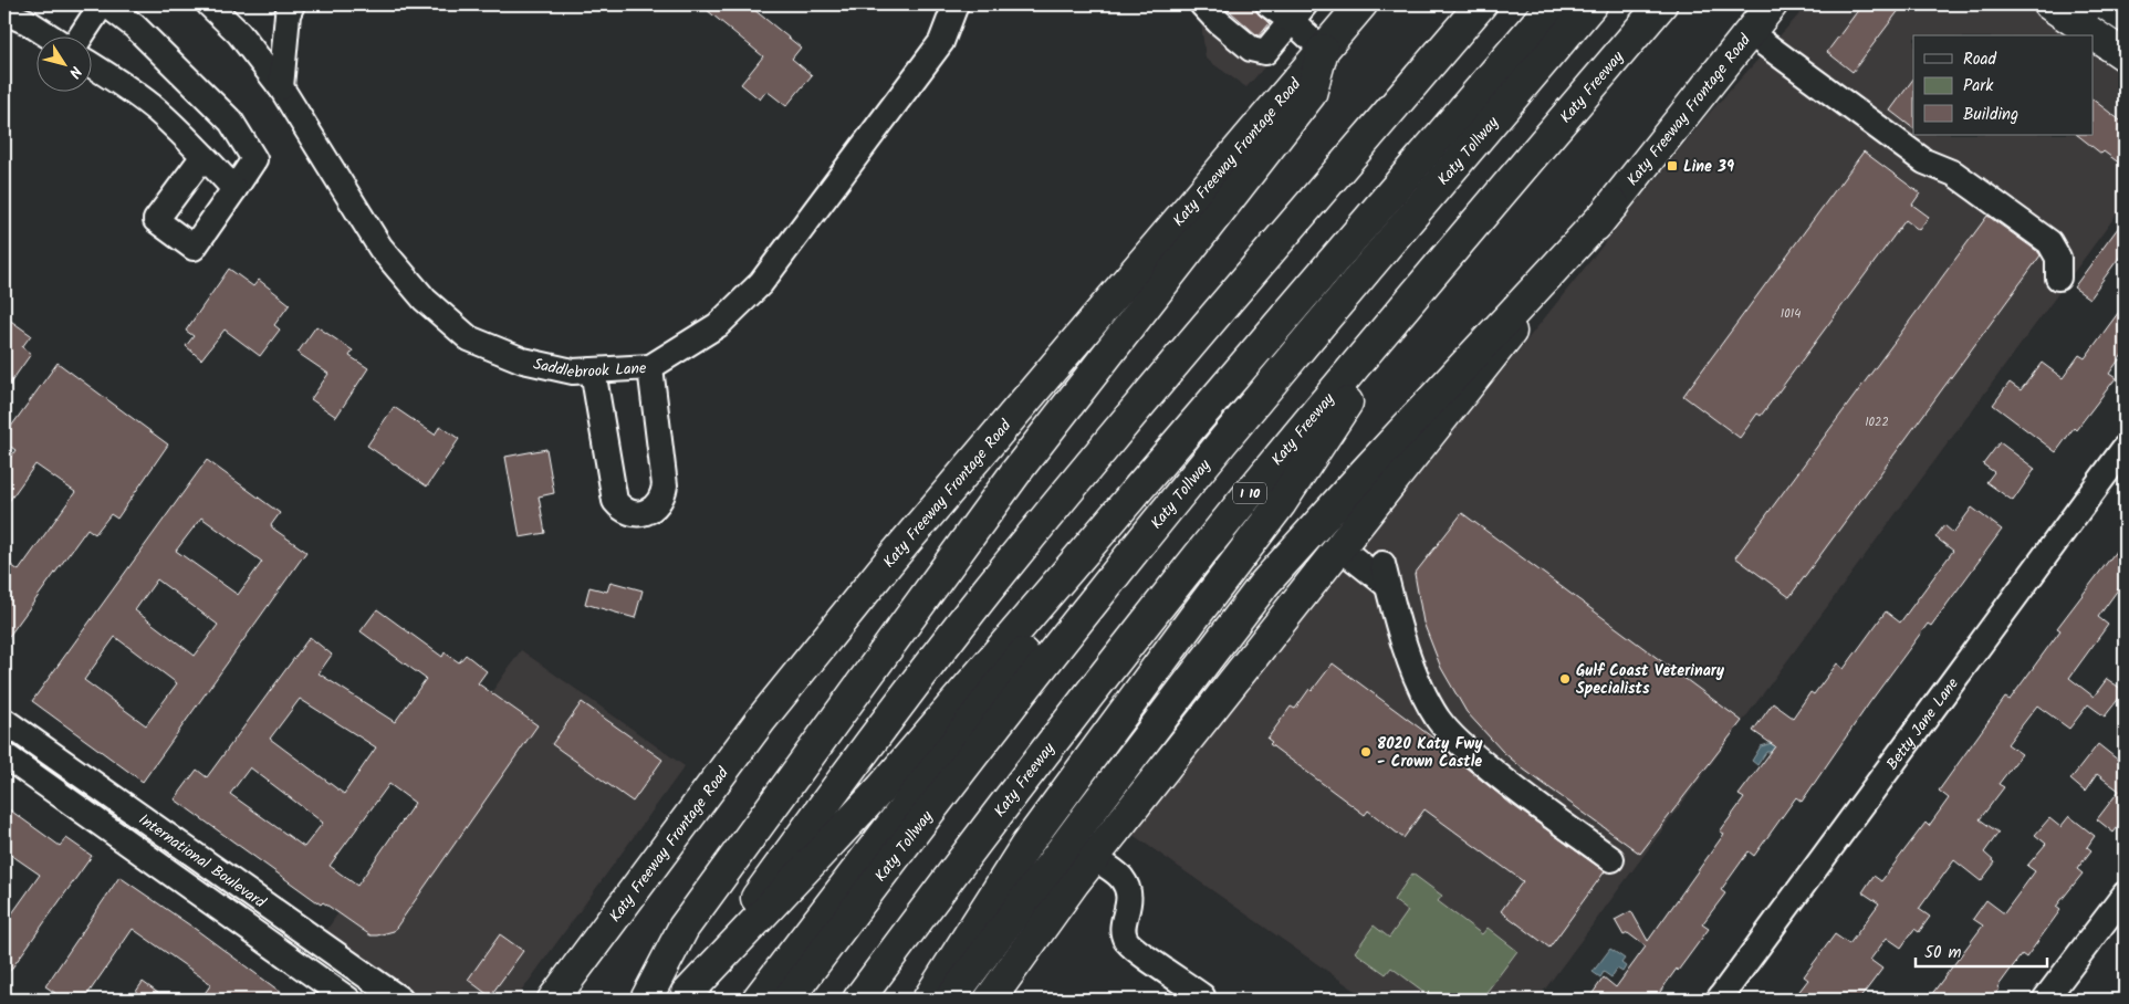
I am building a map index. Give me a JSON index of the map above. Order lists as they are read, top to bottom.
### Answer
{
  "streets": {
    "main road": [
      "Katy Freeway",
      "Katy Freeway Frontage Road",
      "Katy Tollway",
      "I 10"
    ],
    "street": ["Saddlebrook Lane", "Betty Jane Lane", "International Boulevard"]
  },
  "places": {
    "transit": ["Line 39"],
    "other": ["Gulf Coast Veterinary Specialists", "8020 Katy Fwy - Crown Castle"]
  },
  "house_numbers": ["1014", "1022"],
  "legend": ["Road", "Park", "Building"],
  "scale_bar": "50 m",
  "north": "bottom right"
}
